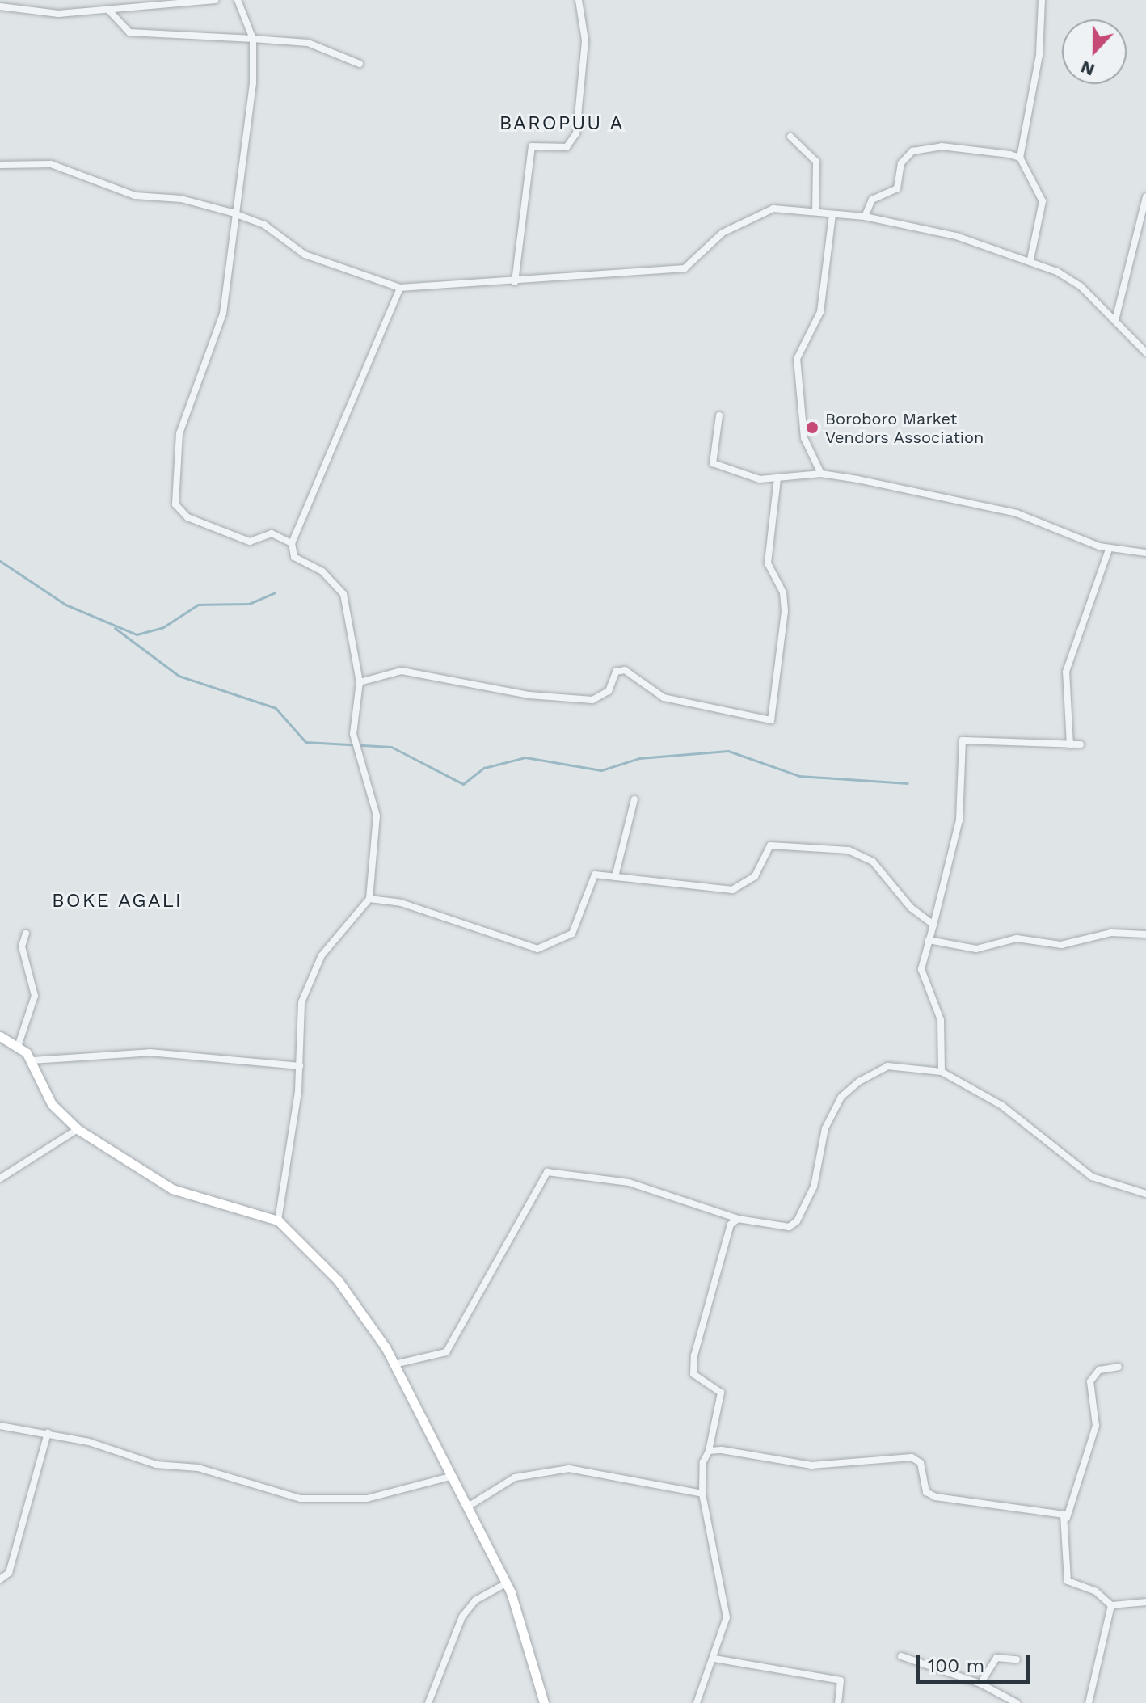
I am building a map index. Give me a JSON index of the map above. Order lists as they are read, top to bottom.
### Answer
{
  "districts": ["BAROPUU A", "BOKE AGALI"],
  "places": ["Boroboro Market Vendors Association"],
  "scale_bar": "100 m",
  "north": "bottom"
}
